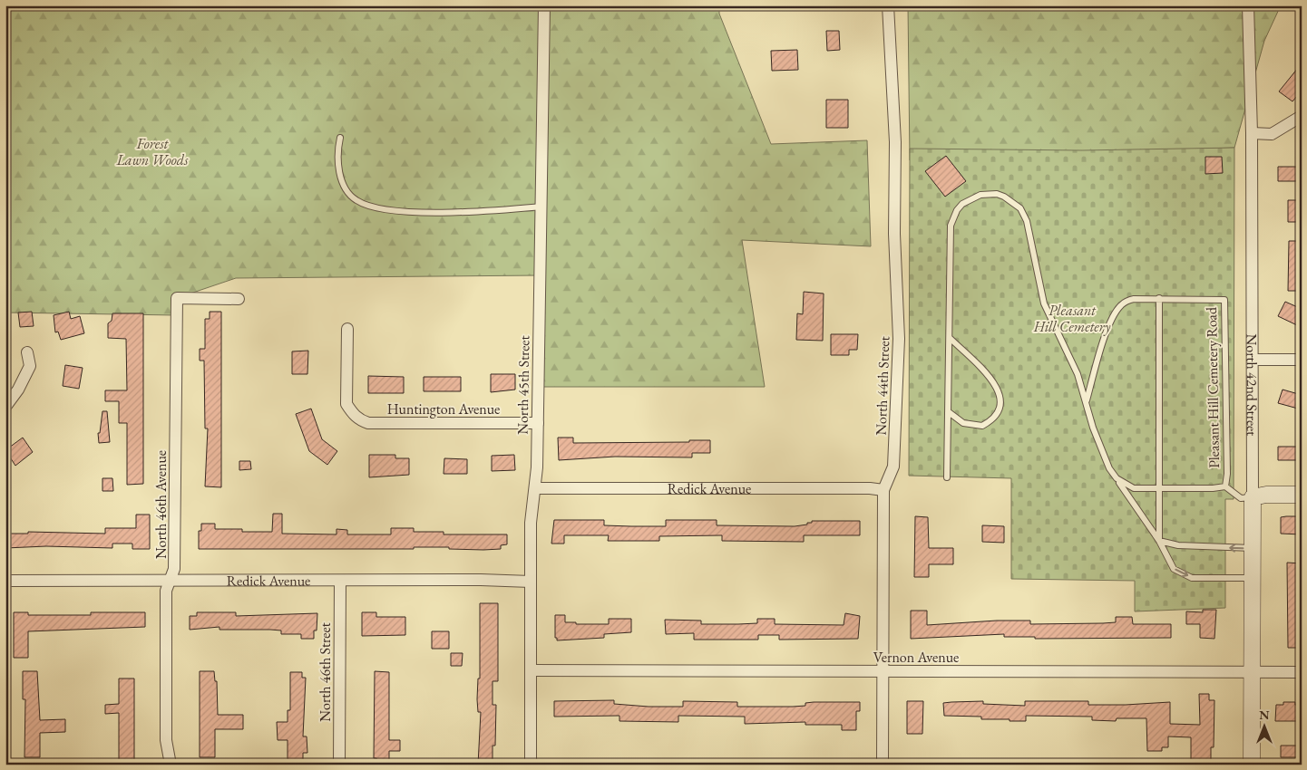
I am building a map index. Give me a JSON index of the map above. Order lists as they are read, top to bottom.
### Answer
{
  "streets": {
    "street": [
      "North 45th Street",
      "North 42nd Street",
      "North 44th Street",
      "Huntington Avenue",
      "Redick Avenue",
      "North 46th Avenue",
      "Vernon Avenue",
      "North 46th Street"
    ],
    "lane": ["Pleasant Hill Cemetery Road"]
  },
  "crossings": [
    ["North 45th Street", "Huntington Avenue"],
    ["North 45th Street", "Redick Avenue"],
    ["North 45th Street", "Vernon Avenue"],
    ["North 42nd Street", "Pleasant Hill Cemetery Road"],
    ["North 42nd Street", "Vernon Avenue"],
    ["North 44th Street", "Redick Avenue"],
    ["North 44th Street", "Vernon Avenue"],
    ["Redick Avenue", "North 46th Avenue"],
    ["Redick Avenue", "North 46th Street"]
  ],
  "parks": ["Forest Lawn Woods", "Pleasant Hill Cemetery"],
  "north": "top"
}
